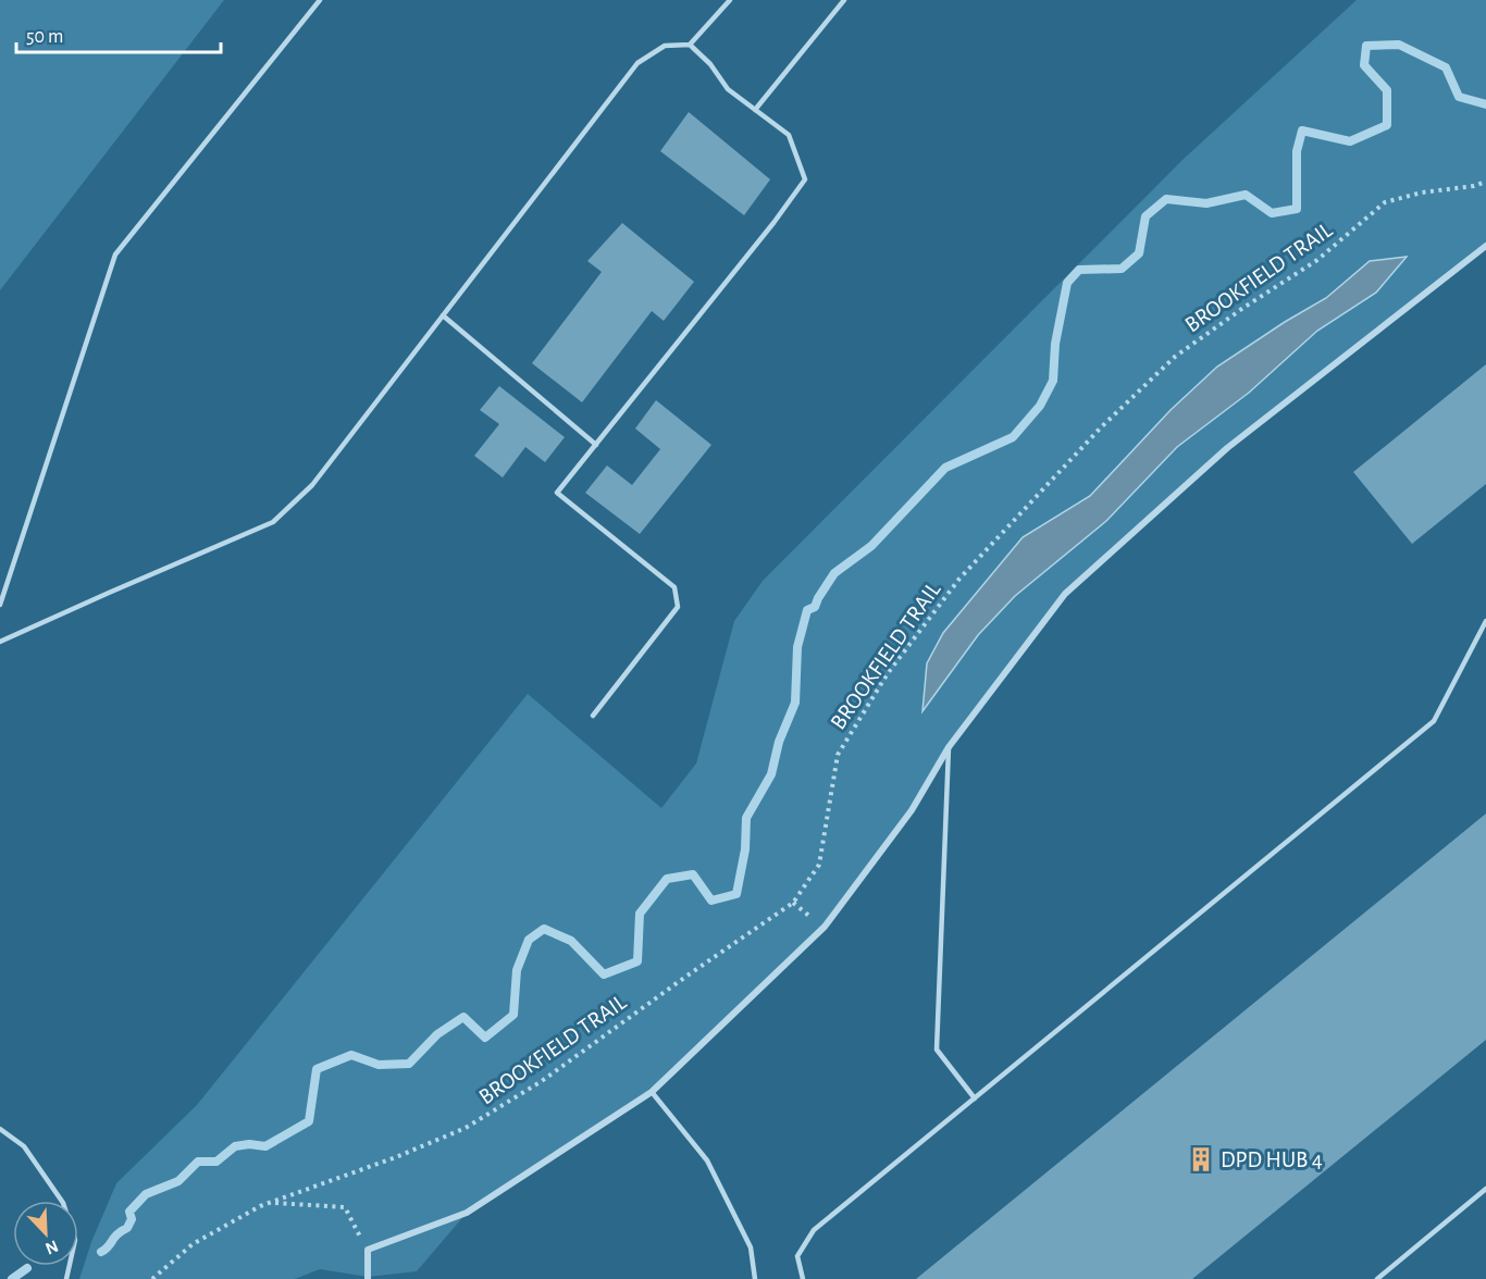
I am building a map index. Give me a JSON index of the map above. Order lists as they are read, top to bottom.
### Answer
{
  "streets": {
    "path": ["BROOKFIELD TRAIL"]
  },
  "places": {
    "building": ["DPD HUB 4"]
  },
  "scale_bar": "50 m",
  "north": "bottom right"
}
